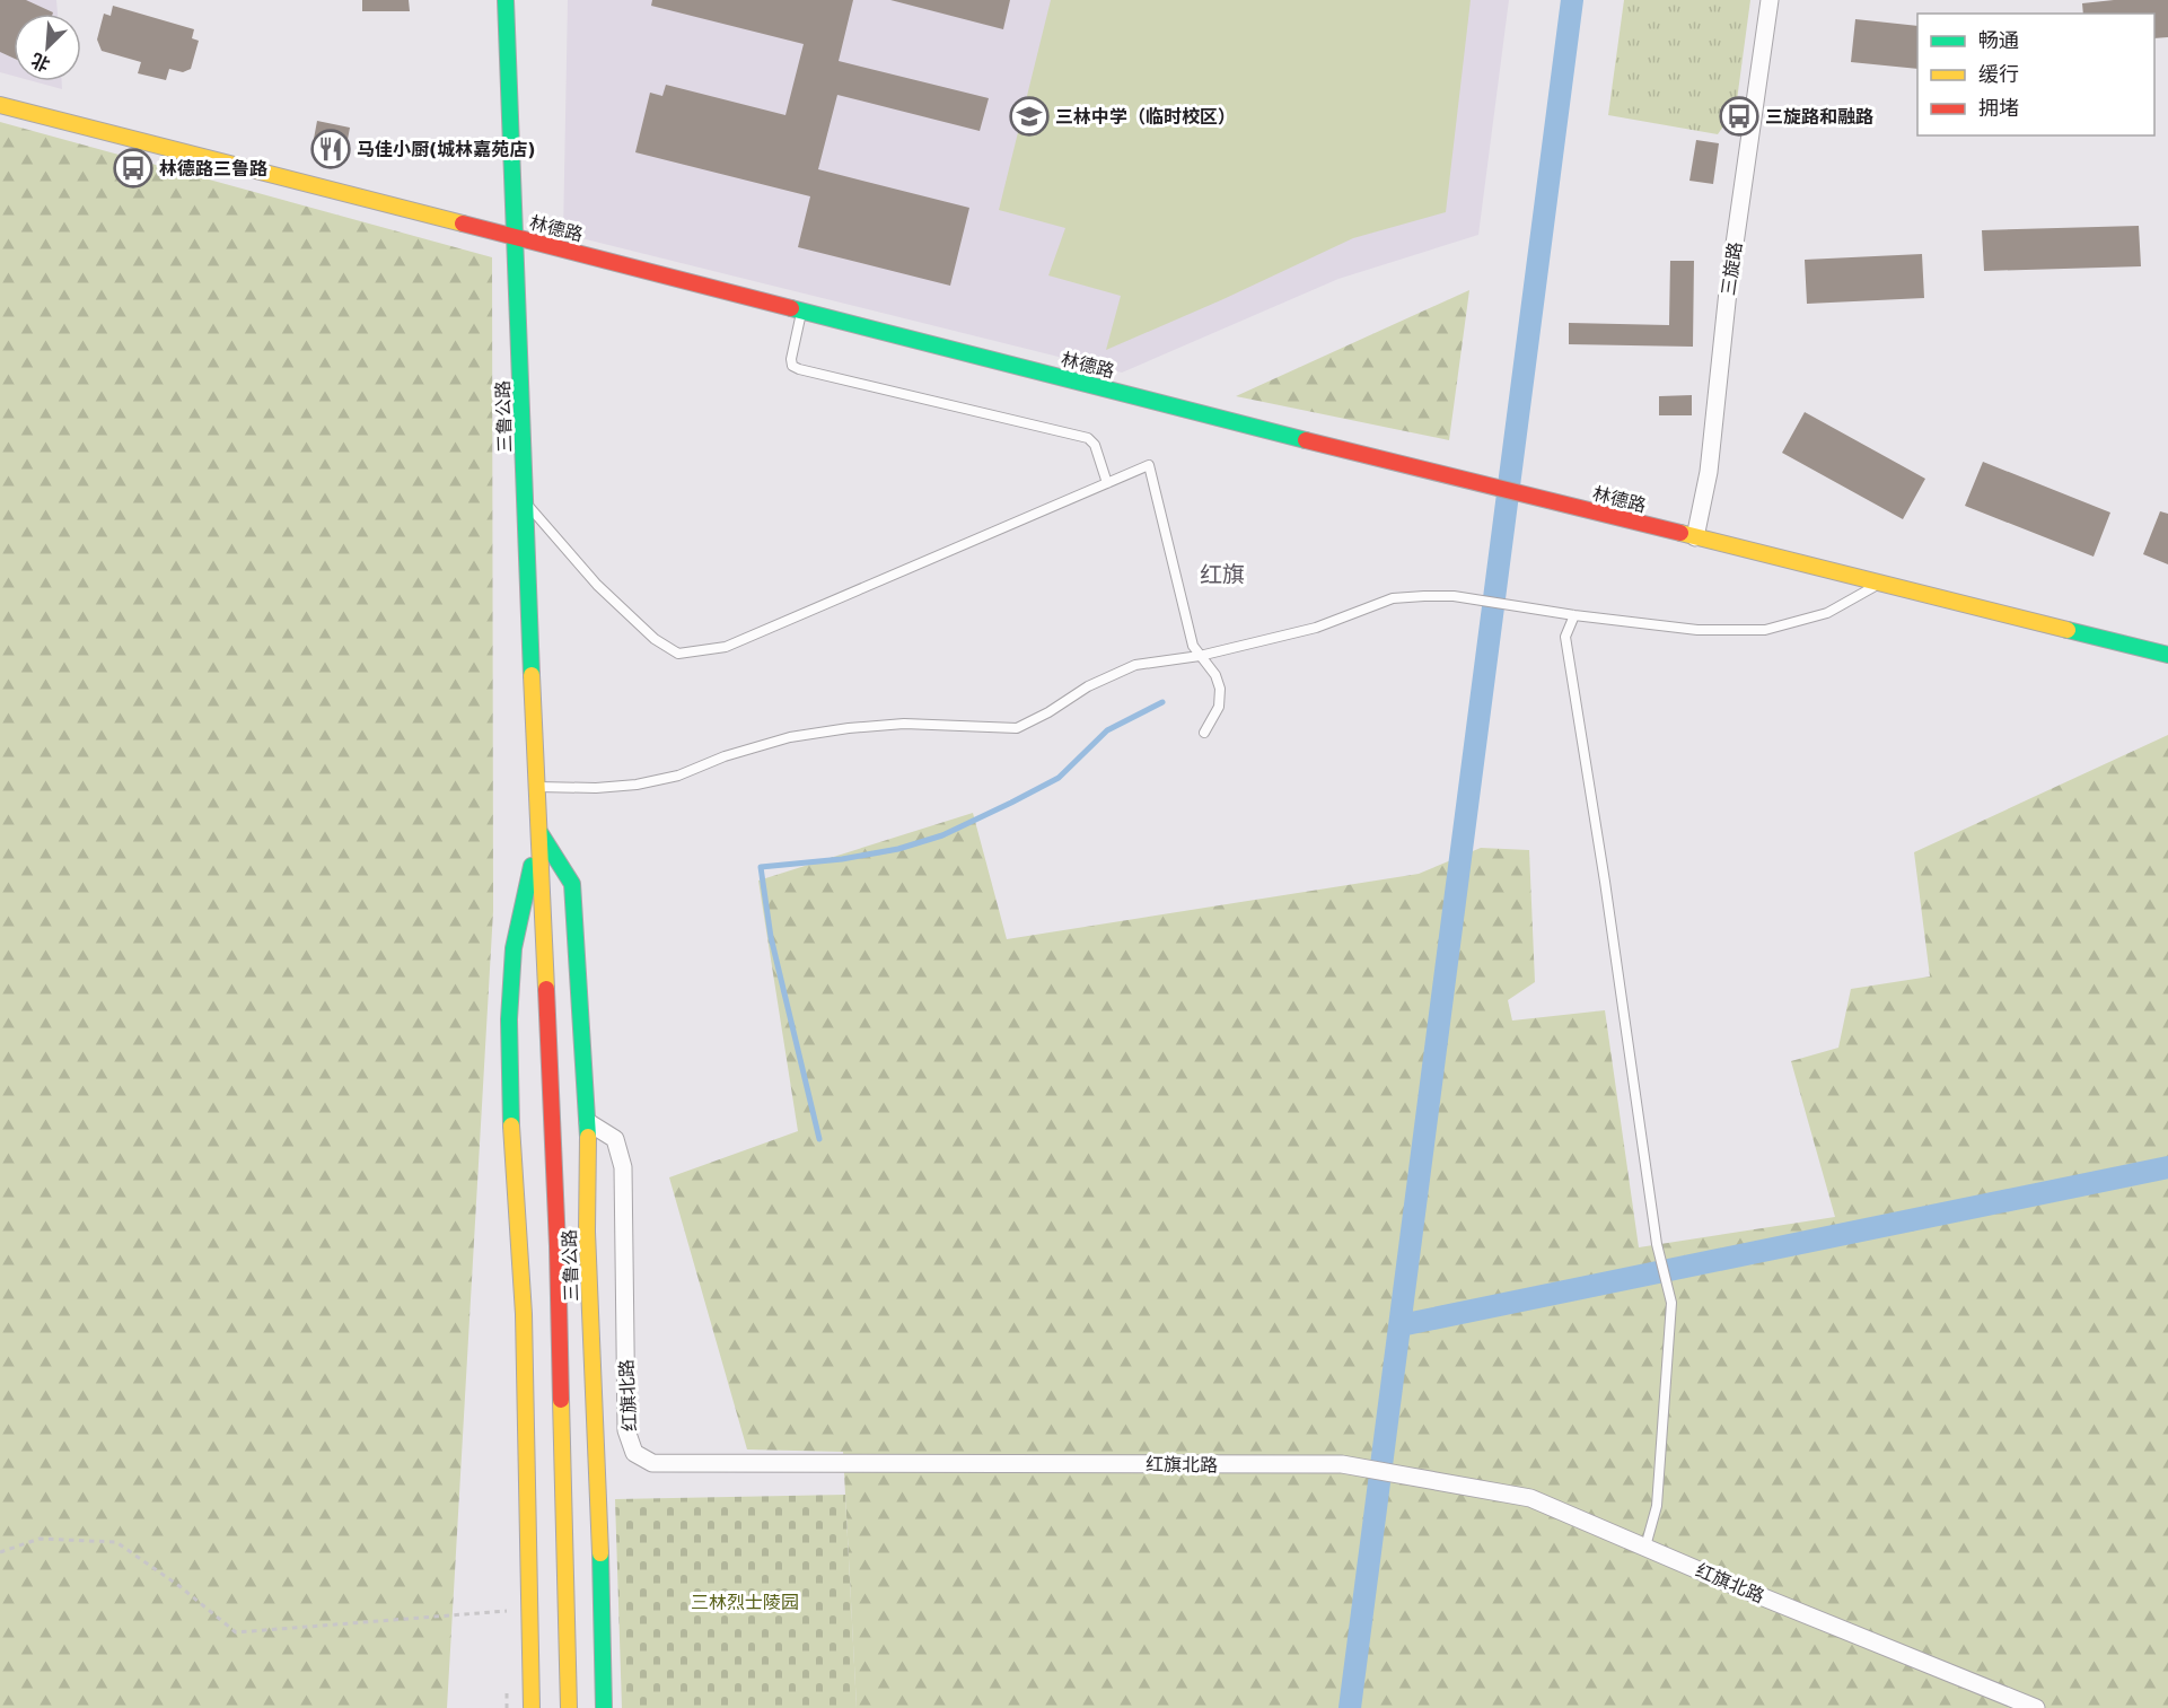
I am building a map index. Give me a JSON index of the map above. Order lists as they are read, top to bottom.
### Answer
{
  "streets": {
    "main road": ["林德路", "三鲁公路"],
    "street": ["三旋路", "红旗北路"]
  },
  "crossings": [
    ["林德路", "三旋路"],
    ["林德路", "三鲁公路"],
    ["三鲁公路", "红旗北路"]
  ],
  "districts": ["红旗"],
  "parks": ["三林烈士陵园"],
  "places": {
    "school or university": ["三林中学（临时校区）"],
    "bus stop": ["三旋路和融路", "林德路三鲁路"],
    "restaurant": ["马佳小厨(城林嘉苑店)"]
  },
  "legend": ["畅通", "缓行", "拥堵"],
  "north": "bottom left"
}
